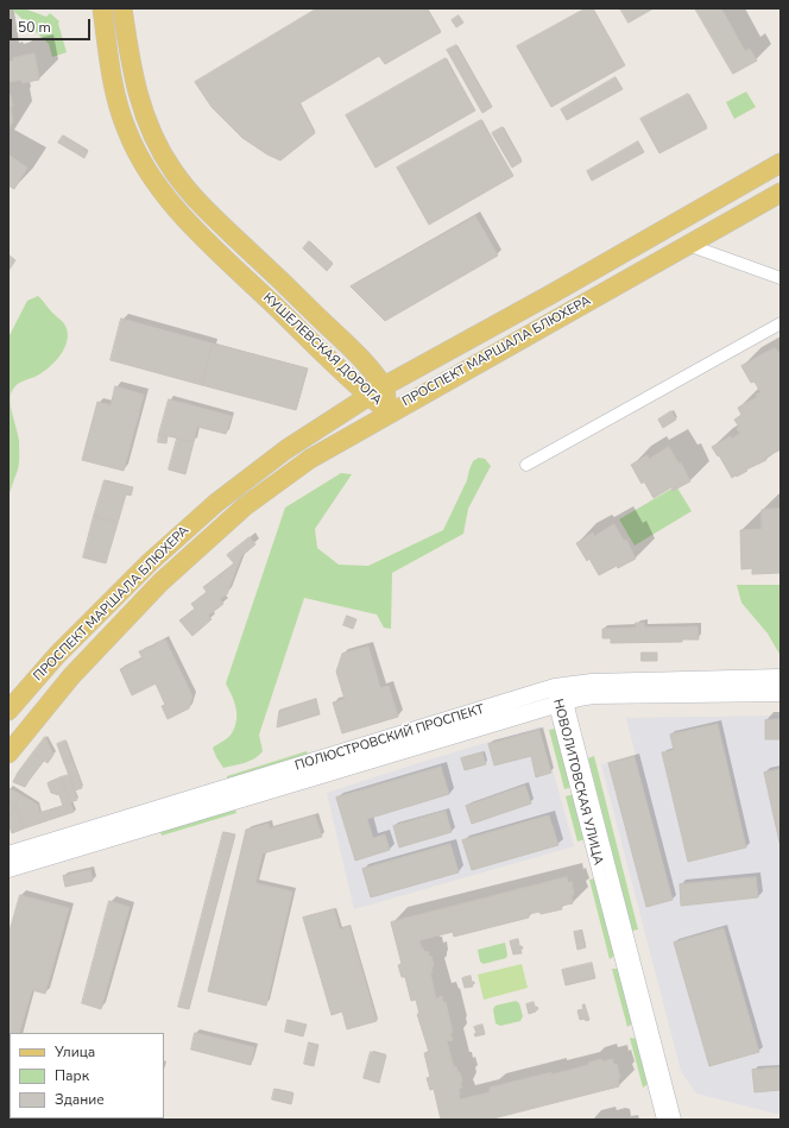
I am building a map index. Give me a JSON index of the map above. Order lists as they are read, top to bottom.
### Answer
{
  "streets": {
    "main road": ["КУШЕЛЕВСКАЯ ДОРОГА", "ПРОСПЕКТ МАРШАЛА БЛЮХЕРА", "ПОЛЮСТРОВСКИЙ ПРОСПЕКТ"],
    "street": ["НОВОЛИТОВСКАЯ УЛИЦА"]
  },
  "crossings": [
    ["КУШЕЛЕВСКАЯ ДОРОГА", "ПРОСПЕКТ МАРШАЛА БЛЮХЕРА"],
    ["ПОЛЮСТРОВСКИЙ ПРОСПЕКТ", "НОВОЛИТОВСКАЯ УЛИЦА"]
  ],
  "legend": ["Улица", "Парк", "Здание"],
  "scale_bar": "50 m"
}
